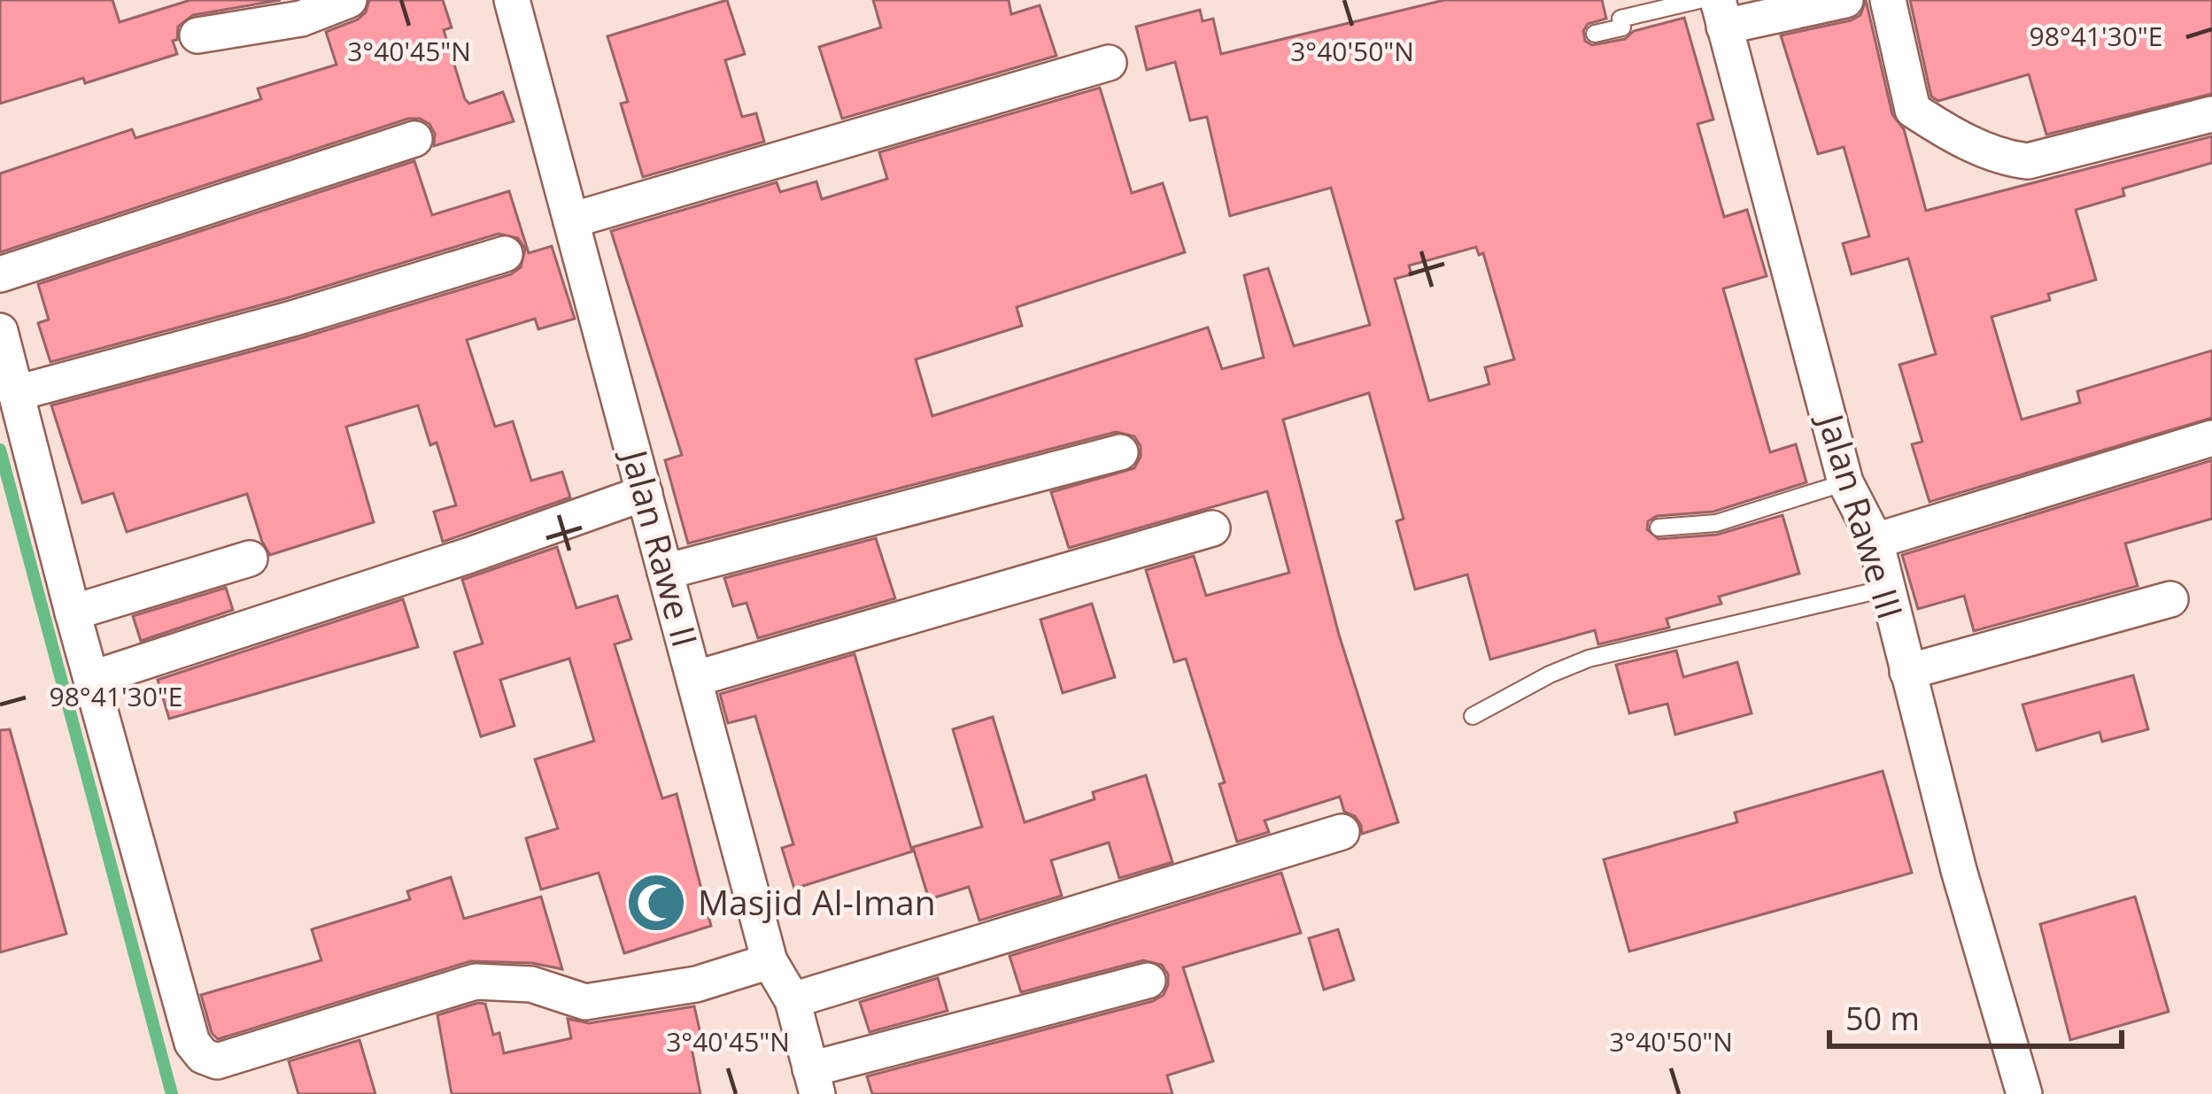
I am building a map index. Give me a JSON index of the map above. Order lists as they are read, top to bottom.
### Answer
{
  "streets": {
    "street": ["Jalan Rawe III", "Jalan Rawe II"]
  },
  "places": {
    "mosque": ["Masjid Al-Iman"]
  },
  "scale_bar": "50 m",
  "coordinates": ["98°41'30\"E", "3°40'45\"N", "3°40'50\"N"]
}
